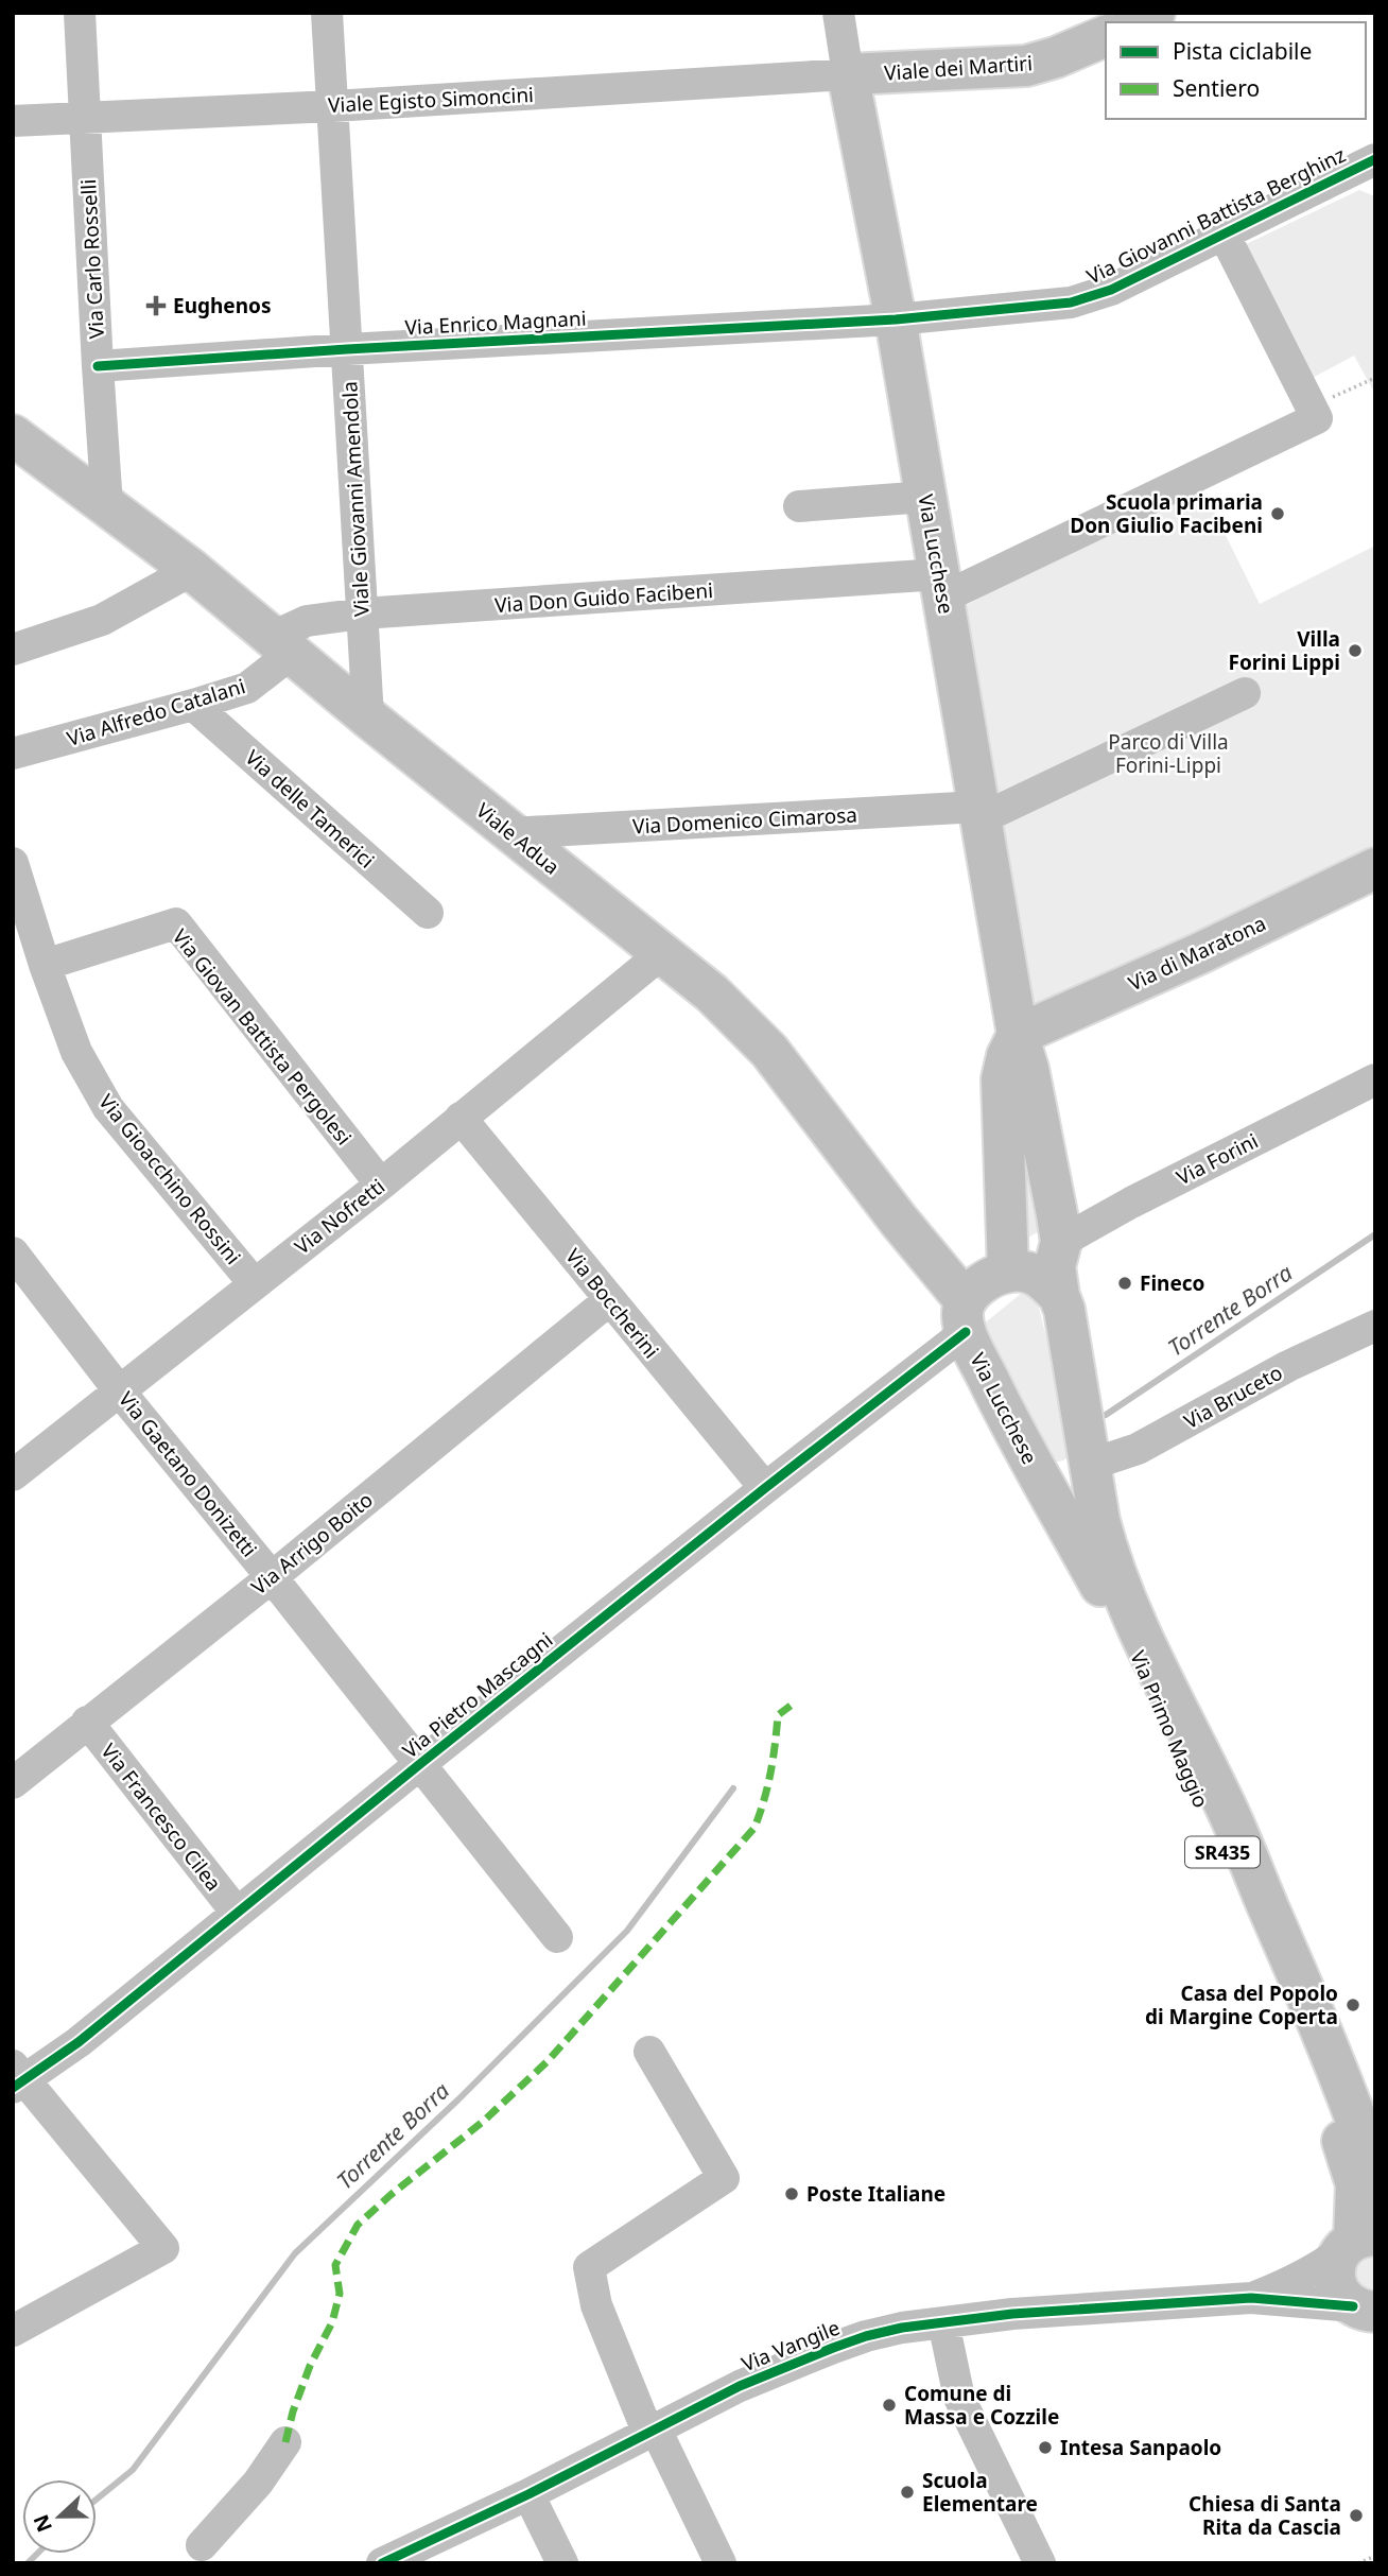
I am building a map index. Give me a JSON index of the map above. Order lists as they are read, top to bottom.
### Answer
{
  "streets": {
    "main road": [
      "Viale dei Martiri",
      "Via Lucchese",
      "Viale Adua",
      "Via di Maratona",
      "Via Primo Maggio",
      "SR435"
    ],
    "street": [
      "Viale Egisto Simoncini",
      "Via Giovanni Battista Berghinz",
      "Via Carlo Rosselli",
      "Via Enrico Magnani",
      "Viale Giovanni Amendola",
      "Via Don Guido Facibeni",
      "Via Alfredo Catalani",
      "Via delle Tamerici",
      "Via Domenico Cimarosa",
      "Via Giovan Battista Pergolesi",
      "Via Forini",
      "Via Gioacchino Rossini",
      "Via Nofretti",
      "Via Boccherini",
      "Via Bruceto",
      "Via Gaetano Donizetti",
      "Via Arrigo Boito",
      "Via Pietro Mascagni",
      "Via Francesco Cilea",
      "Via Vangile"
    ]
  },
  "crossings": [
    ["Viale dei Martiri", "Viale Egisto Simoncini"],
    ["Viale dei Martiri", "Via Lucchese"],
    ["Viale Egisto Simoncini", "Via Carlo Rosselli"],
    ["Viale Egisto Simoncini", "Viale Giovanni Amendola"],
    ["Viale Egisto Simoncini", "Via Lucchese"],
    ["Via Giovanni Battista Berghinz", "Via Enrico Magnani"],
    ["Via Giovanni Battista Berghinz", "Via Lucchese"],
    ["Via Carlo Rosselli", "Via Enrico Magnani"],
    ["Via Carlo Rosselli", "Viale Adua"],
    ["Via Enrico Magnani", "Viale Giovanni Amendola"],
    ["Via Enrico Magnani", "Via Lucchese"],
    ["Viale Giovanni Amendola", "Via Don Guido Facibeni"],
    ["Viale Giovanni Amendola", "Viale Adua"],
    ["Via Lucchese", "Via Don Guido Facibeni"],
    ["Via Lucchese", "Via Domenico Cimarosa"],
    ["Via Lucchese", "Viale Adua"],
    ["Via Lucchese", "Via di Maratona"],
    ["Via Lucchese", "Via Forini"],
    ["Via Lucchese", "Via Pietro Mascagni"],
    ["Via Lucchese", "Via Primo Maggio"],
    ["Via Don Guido Facibeni", "Via Alfredo Catalani"],
    ["Via Don Guido Facibeni", "Viale Adua"],
    ["Via Alfredo Catalani", "Via delle Tamerici"],
    ["Via Alfredo Catalani", "Viale Adua"],
    ["Via Domenico Cimarosa", "Viale Adua"],
    ["Viale Adua", "Via Nofretti"],
    ["Viale Adua", "Via Pietro Mascagni"],
    ["Via Giovan Battista Pergolesi", "Via Gioacchino Rossini"],
    ["Via Giovan Battista Pergolesi", "Via Nofretti"],
    ["Via Gioacchino Rossini", "Via Nofretti"],
    ["Via Nofretti", "Via Boccherini"],
    ["Via Nofretti", "Via Gaetano Donizetti"],
    ["Via Boccherini", "Via Arrigo Boito"],
    ["Via Boccherini", "Via Pietro Mascagni"],
    ["Via Bruceto", "Via Primo Maggio"],
    ["Via Gaetano Donizetti", "Via Arrigo Boito"],
    ["Via Gaetano Donizetti", "Via Pietro Mascagni"],
    ["Via Arrigo Boito", "Via Francesco Cilea"],
    ["Via Pietro Mascagni", "Via Francesco Cilea"],
    ["Via Primo Maggio", "SR435"]
  ],
  "water": ["Torrente Borra"],
  "parks": ["Parco di Villa Forini-Lippi"],
  "places": {
    "health": ["Eughenos"],
    "other": [
      "Scuola primaria Don Giulio Facibeni",
      "Villa Forini Lippi",
      "Fineco",
      "Casa del Popolo di Margine Coperta",
      "Poste Italiane",
      "Comune di Massa e Cozzile",
      "Intesa Sanpaolo",
      "Scuola Elementare",
      "Chiesa di Santa Rita da Cascia"
    ]
  },
  "legend": ["Pista ciclabile", "Sentiero"],
  "north": "left"
}
